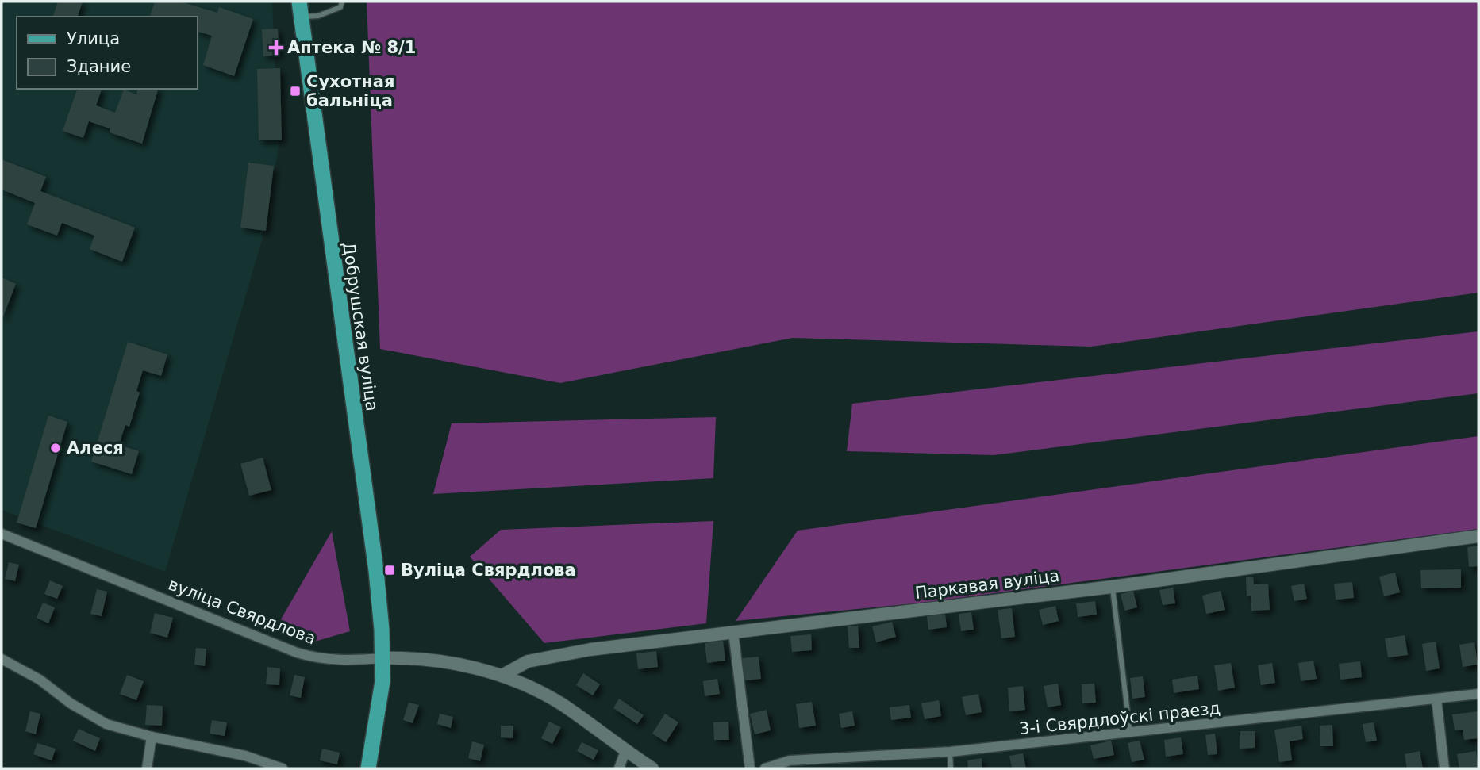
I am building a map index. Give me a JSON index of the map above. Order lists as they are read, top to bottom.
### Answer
{
  "streets": {
    "main road": ["Добрушская вуліца"],
    "street": ["Паркавая вуліца", "вуліца Свярдлова", "3-і Свярдлоўскі праезд"]
  },
  "crossings": [
    ["Добрушская вуліца", "вуліца Свярдлова"],
    ["Паркавая вуліца", "вуліца Свярдлова"]
  ],
  "places": {
    "health": ["Аптека № 8/1"],
    "transit": ["Сухотная бальніца", "Вуліца Свярдлова"],
    "other": ["Алеся"]
  },
  "legend": ["Улица", "Здание"]
}
